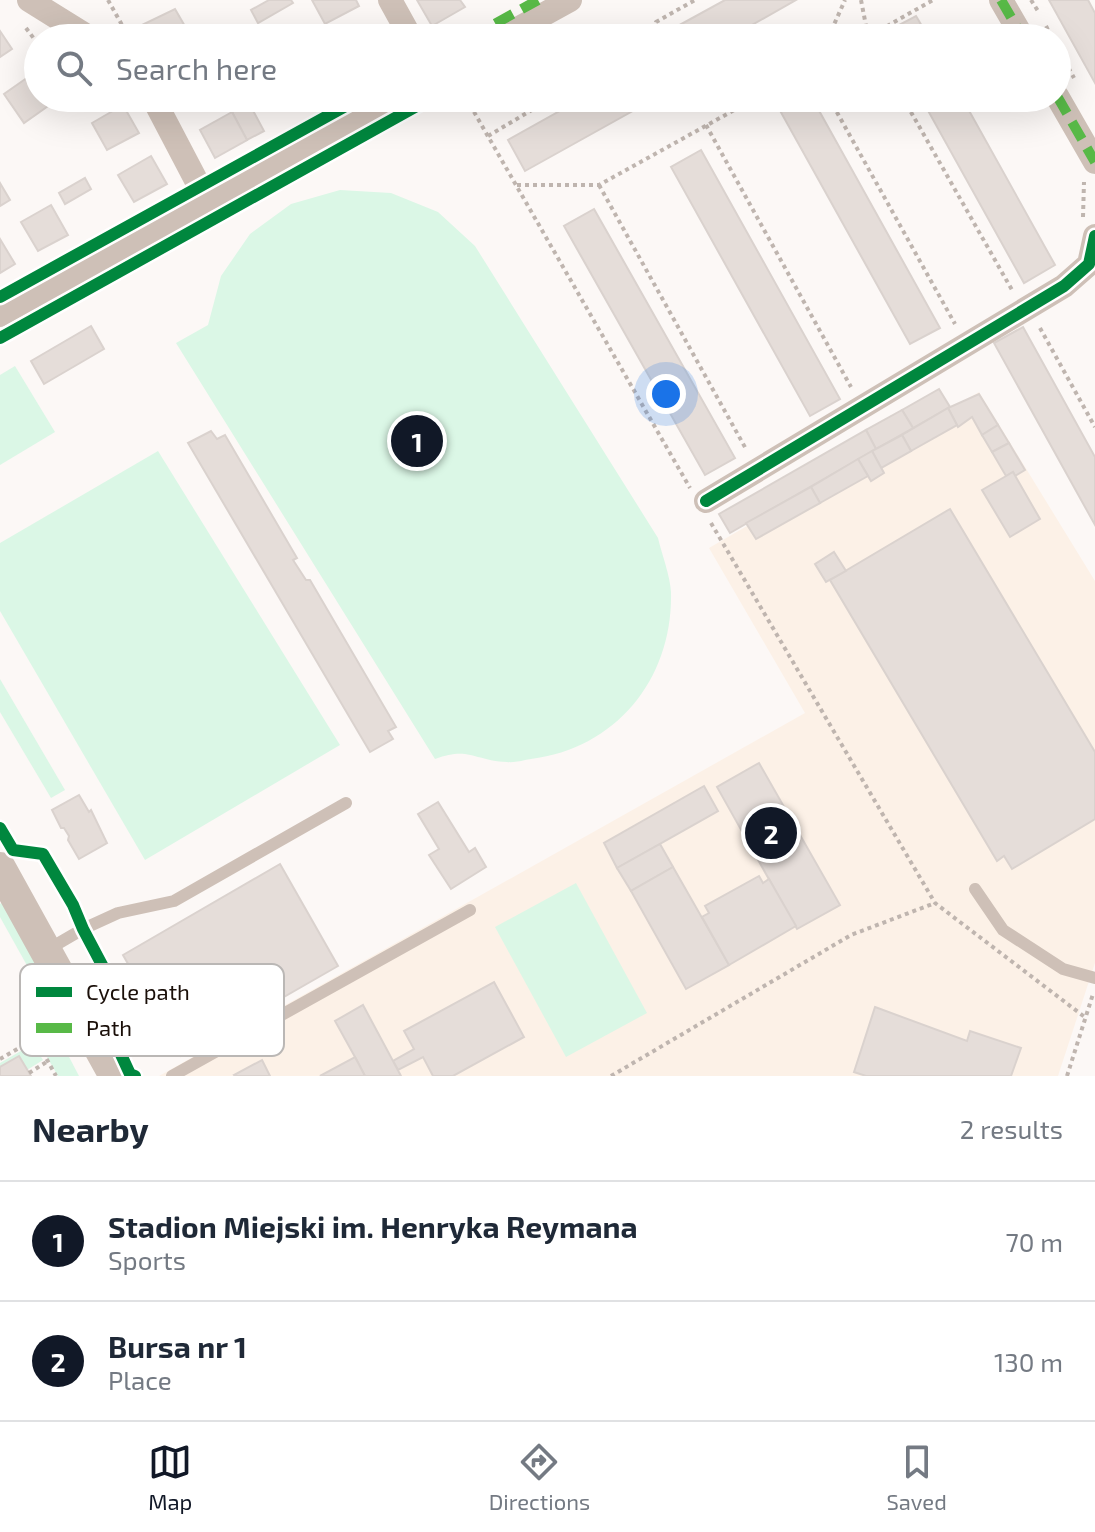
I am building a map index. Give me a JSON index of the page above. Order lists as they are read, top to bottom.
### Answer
{
  "legend": ["Cycle path", "Path"],
  "page": {
    "search": "Search here",
    "pins": ["1", "2"],
    "heading": ["Nearby", "2 results"],
    "list": [
      {
        "mark": "1",
        "name": "Stadion Miejski im. Henryka Reymana",
        "note": "Sports",
        "value": "70 m"
      },
      {
        "mark": "2",
        "name": "Bursa nr 1",
        "note": "Place",
        "value": "130 m"
      }
    ],
    "nav": ["Map", "Directions", "Saved"]
  }
}
